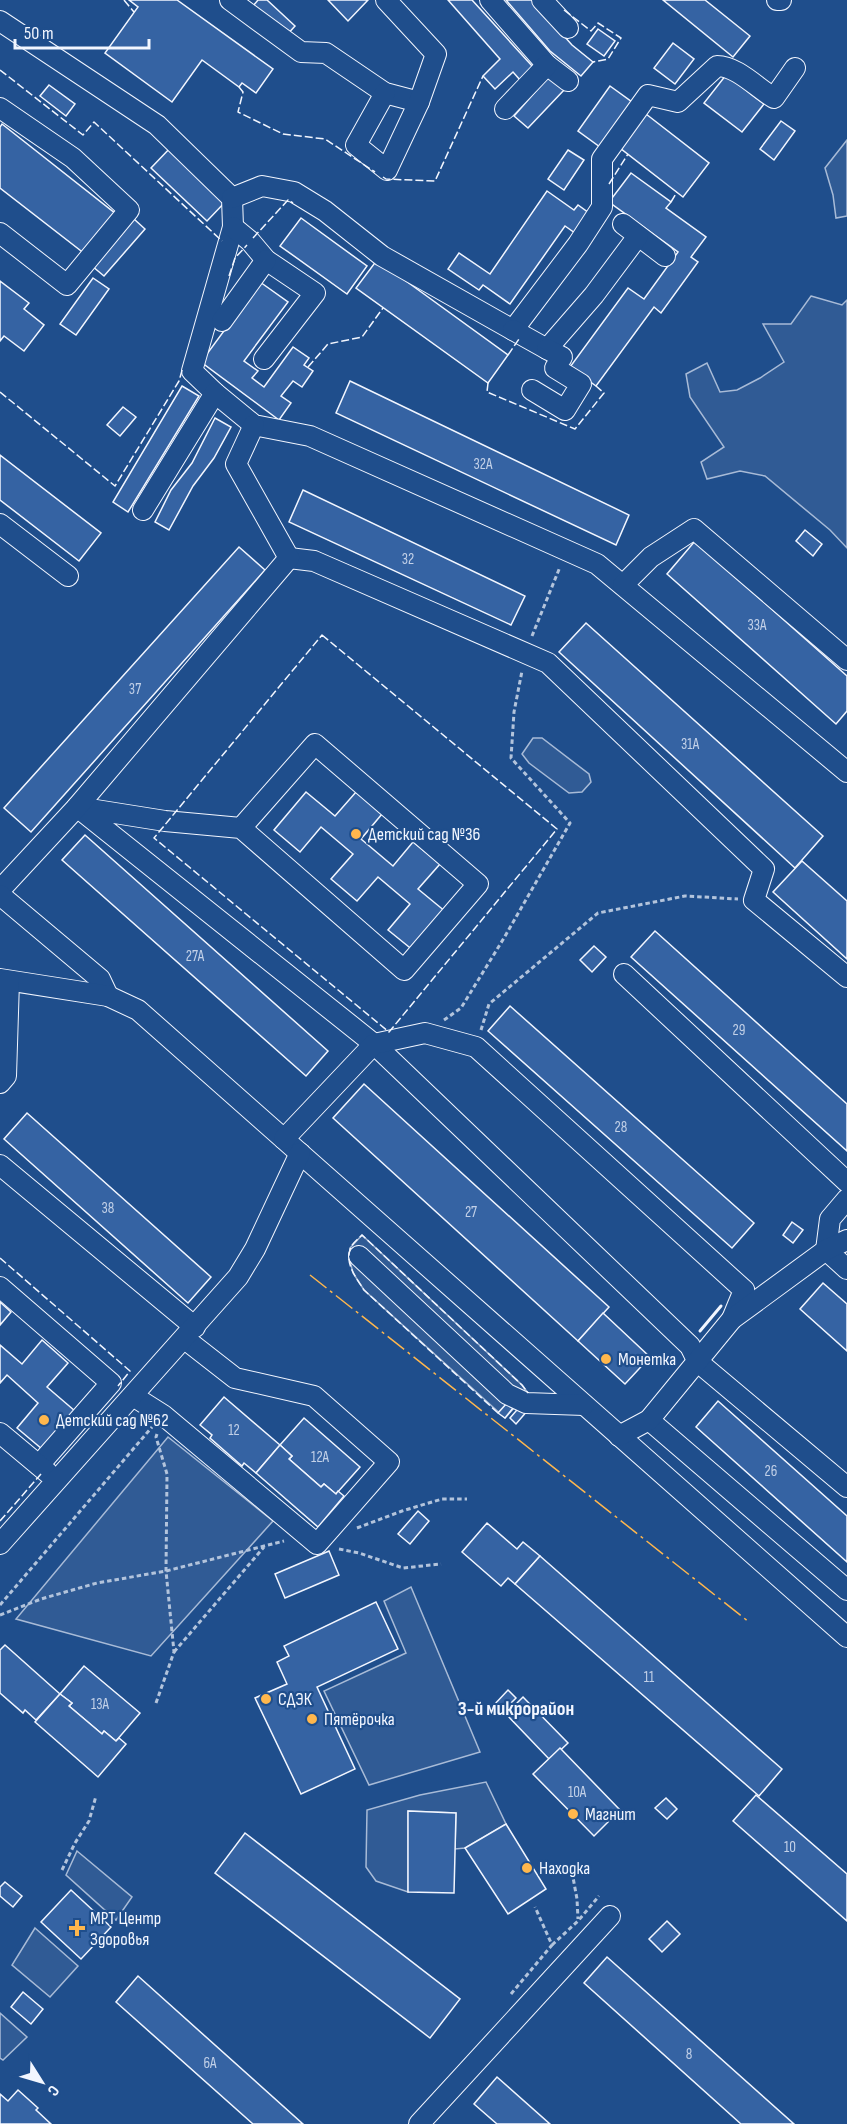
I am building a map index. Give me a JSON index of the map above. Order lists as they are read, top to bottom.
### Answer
{
  "districts": ["3-й микрорайон"],
  "places": {
    "other": [
      "Детский сад №36",
      "Монетка",
      "Детский сад №62",
      "СДЭК",
      "Пятёрочка",
      "Магнит",
      "Находка"
    ],
    "health": ["МРТ Центр Здоровья"]
  },
  "house_numbers": [
    "32А",
    "32",
    "33А",
    "37",
    "31А",
    "27А",
    "29",
    "28",
    "38",
    "27",
    "12",
    "12А",
    "26",
    "11",
    "13А",
    "10А",
    "10",
    "8",
    "6А"
  ],
  "scale_bar": "50 m",
  "north": "bottom right"
}
